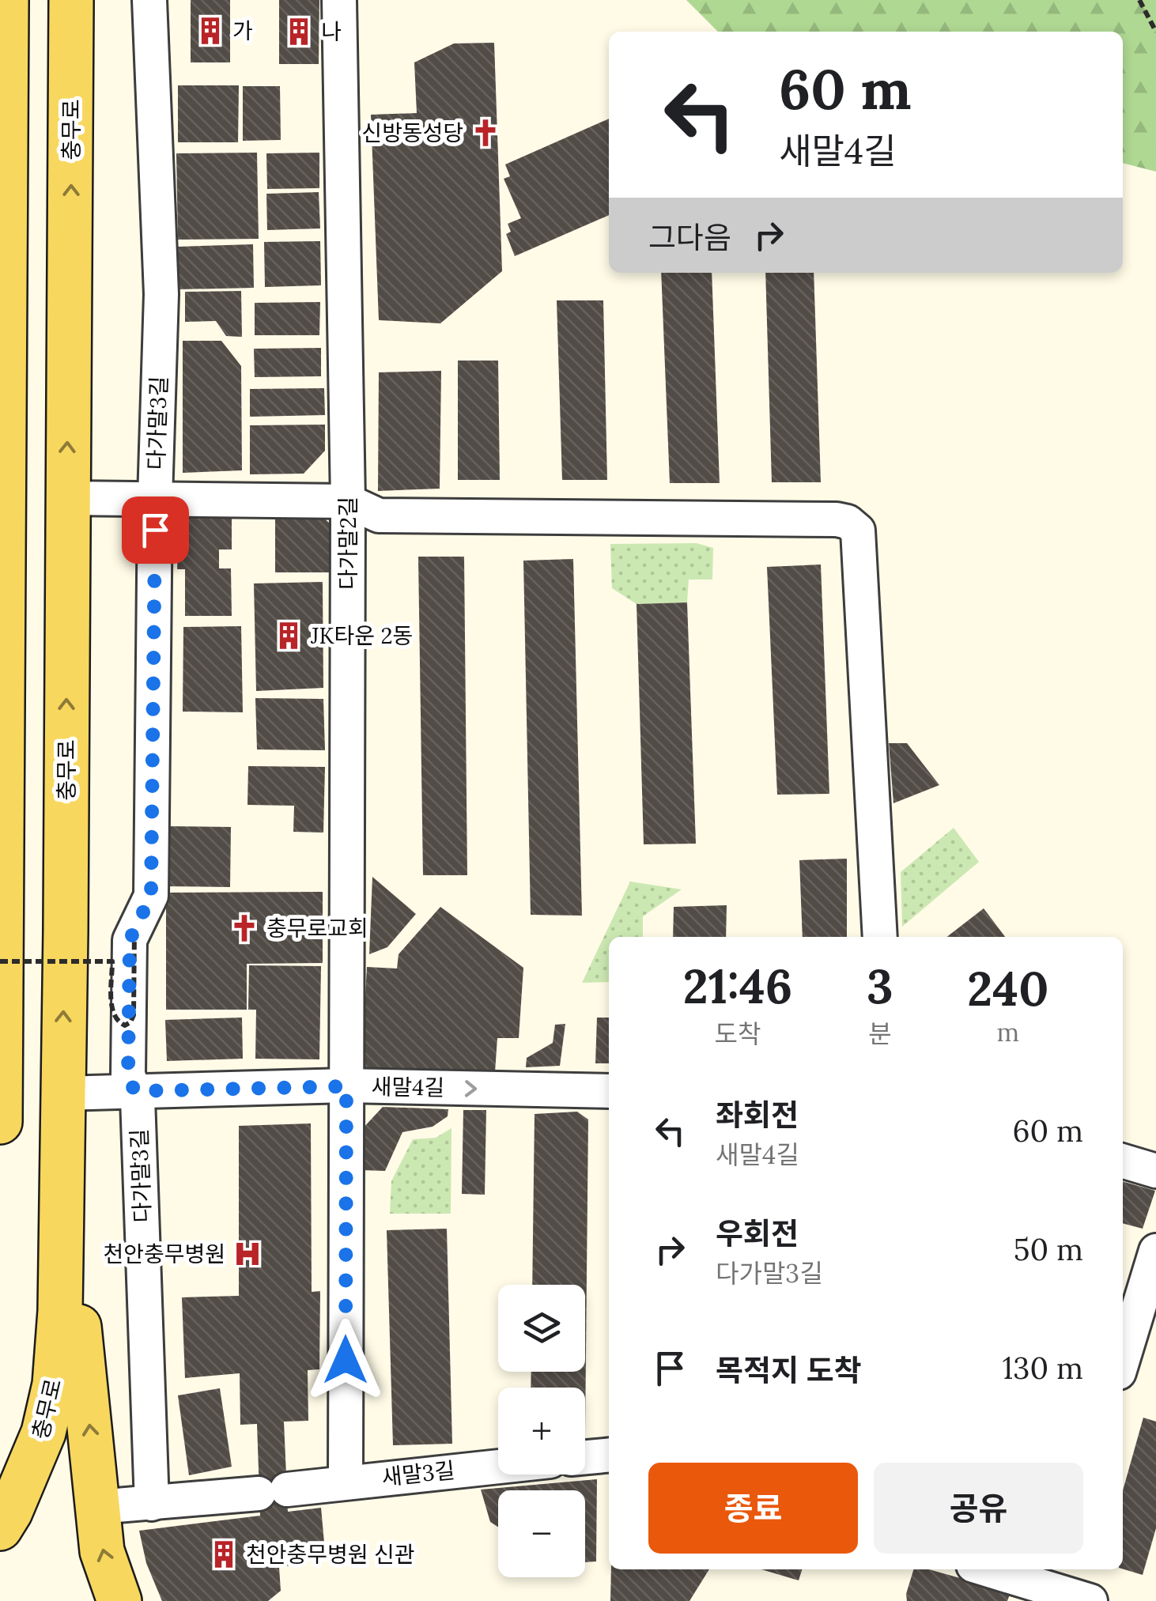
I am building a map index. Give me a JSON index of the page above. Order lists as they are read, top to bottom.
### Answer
{
  "streets": {
    "main road": ["충무로"],
    "street": [
      "다가말3길",
      "다가말2길",
      "새말4길",
      "새말3길"
    ]
  },
  "crossings": [
    ["충무로", "새말4길"],
    ["다가말3길", "새말4길"],
    ["다가말3길", "새말3길"],
    ["다가말2길", "새말4길"],
    ["다가말2길", "새말3길"]
  ],
  "one_way": ["새말4길"],
  "places": {
    "building": [
      "가",
      "나",
      "JK타운 2동",
      "천안충무병원 신관"
    ],
    "church": ["신방동성당", "충무로교회"],
    "hospital": ["천안충무병원"]
  },
  "page": {
    "turn": ["60 m", "새말4길"],
    "then": "그다음",
    "eta": [
      "21:46",
      "도착",
      "3",
      "분",
      "240",
      "m"
    ],
    "list": [
      {
        "name": "좌회전",
        "note": "새말4길",
        "value": "60 m"
      },
      {
        "name": "우회전",
        "note": "다가말3길",
        "value": "50 m"
      },
      {
        "name": "목적지 도착",
        "value": "130 m"
      }
    ],
    "map_buttons": ["+", "−"],
    "buttons": ["종료", "공유"]
  }
}
